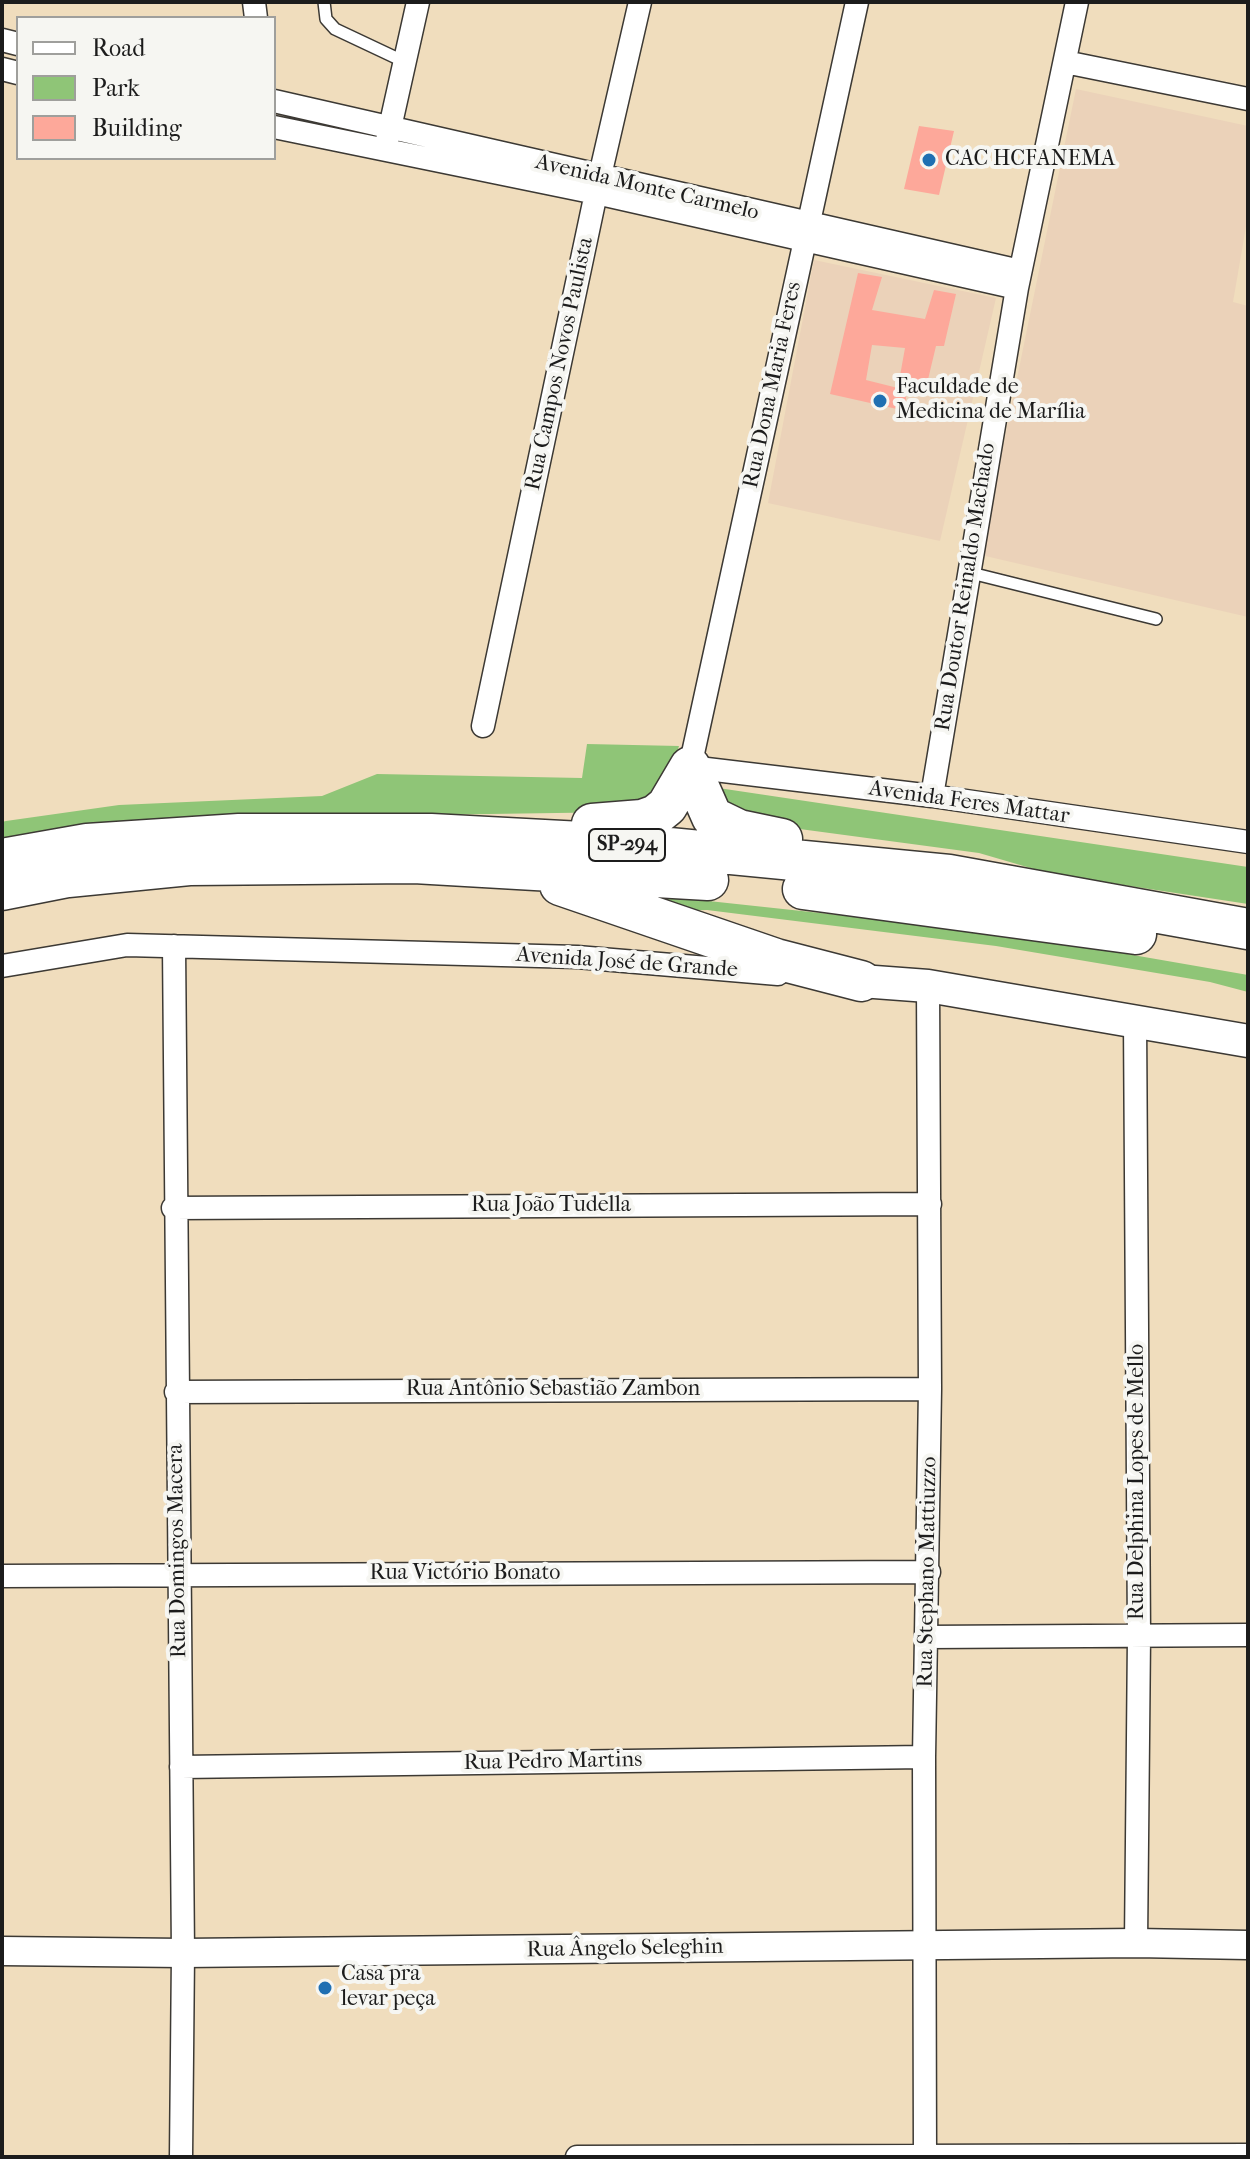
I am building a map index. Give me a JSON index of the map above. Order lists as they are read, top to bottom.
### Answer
{
  "streets": {
    "highway": ["SP-294"],
    "main road": ["Avenida José de Grande"],
    "street": [
      "Avenida Monte Carmelo",
      "Rua Campos Novos Paulista",
      "Rua Dona Maria Feres",
      "Rua Doutor Reinaldo Machado",
      "Avenida Feres Mattar",
      "Rua João Tudella",
      "Rua Antônio Sebastião Zambon",
      "Rua Delphina Lopes de Mello",
      "Rua Domingos Macera",
      "Rua Stephano Mattiuzzo",
      "Rua Victório Bonato",
      "Rua Pedro Martins",
      "Rua Ângelo Seleghin"
    ]
  },
  "crossings": [
    ["Avenida Monte Carmelo", "Rua Campos Novos Paulista"],
    ["Avenida Monte Carmelo", "Rua Dona Maria Feres"],
    ["Avenida Monte Carmelo", "Rua Doutor Reinaldo Machado"],
    ["Rua Dona Maria Feres", "Avenida Feres Mattar"],
    ["Rua Doutor Reinaldo Machado", "Avenida Feres Mattar"],
    ["Avenida José de Grande", "Rua Delphina Lopes de Mello"],
    ["Avenida José de Grande", "Rua Domingos Macera"],
    ["Avenida José de Grande", "Rua Stephano Mattiuzzo"],
    ["Rua João Tudella", "Rua Domingos Macera"],
    ["Rua João Tudella", "Rua Stephano Mattiuzzo"],
    ["Rua Antônio Sebastião Zambon", "Rua Domingos Macera"],
    ["Rua Antônio Sebastião Zambon", "Rua Stephano Mattiuzzo"],
    ["Rua Delphina Lopes de Mello", "Rua Ângelo Seleghin"],
    ["Rua Domingos Macera", "Rua Victório Bonato"],
    ["Rua Domingos Macera", "Rua Pedro Martins"],
    ["Rua Domingos Macera", "Rua Ângelo Seleghin"],
    ["Rua Stephano Mattiuzzo", "Rua Victório Bonato"],
    ["Rua Stephano Mattiuzzo", "Rua Pedro Martins"],
    ["Rua Stephano Mattiuzzo", "Rua Ângelo Seleghin"]
  ],
  "places": ["CAC HCFANEMA", "Faculdade de Medicina de Marília", "Casa pra levar peça"],
  "legend": ["Road", "Park", "Building"]
}
